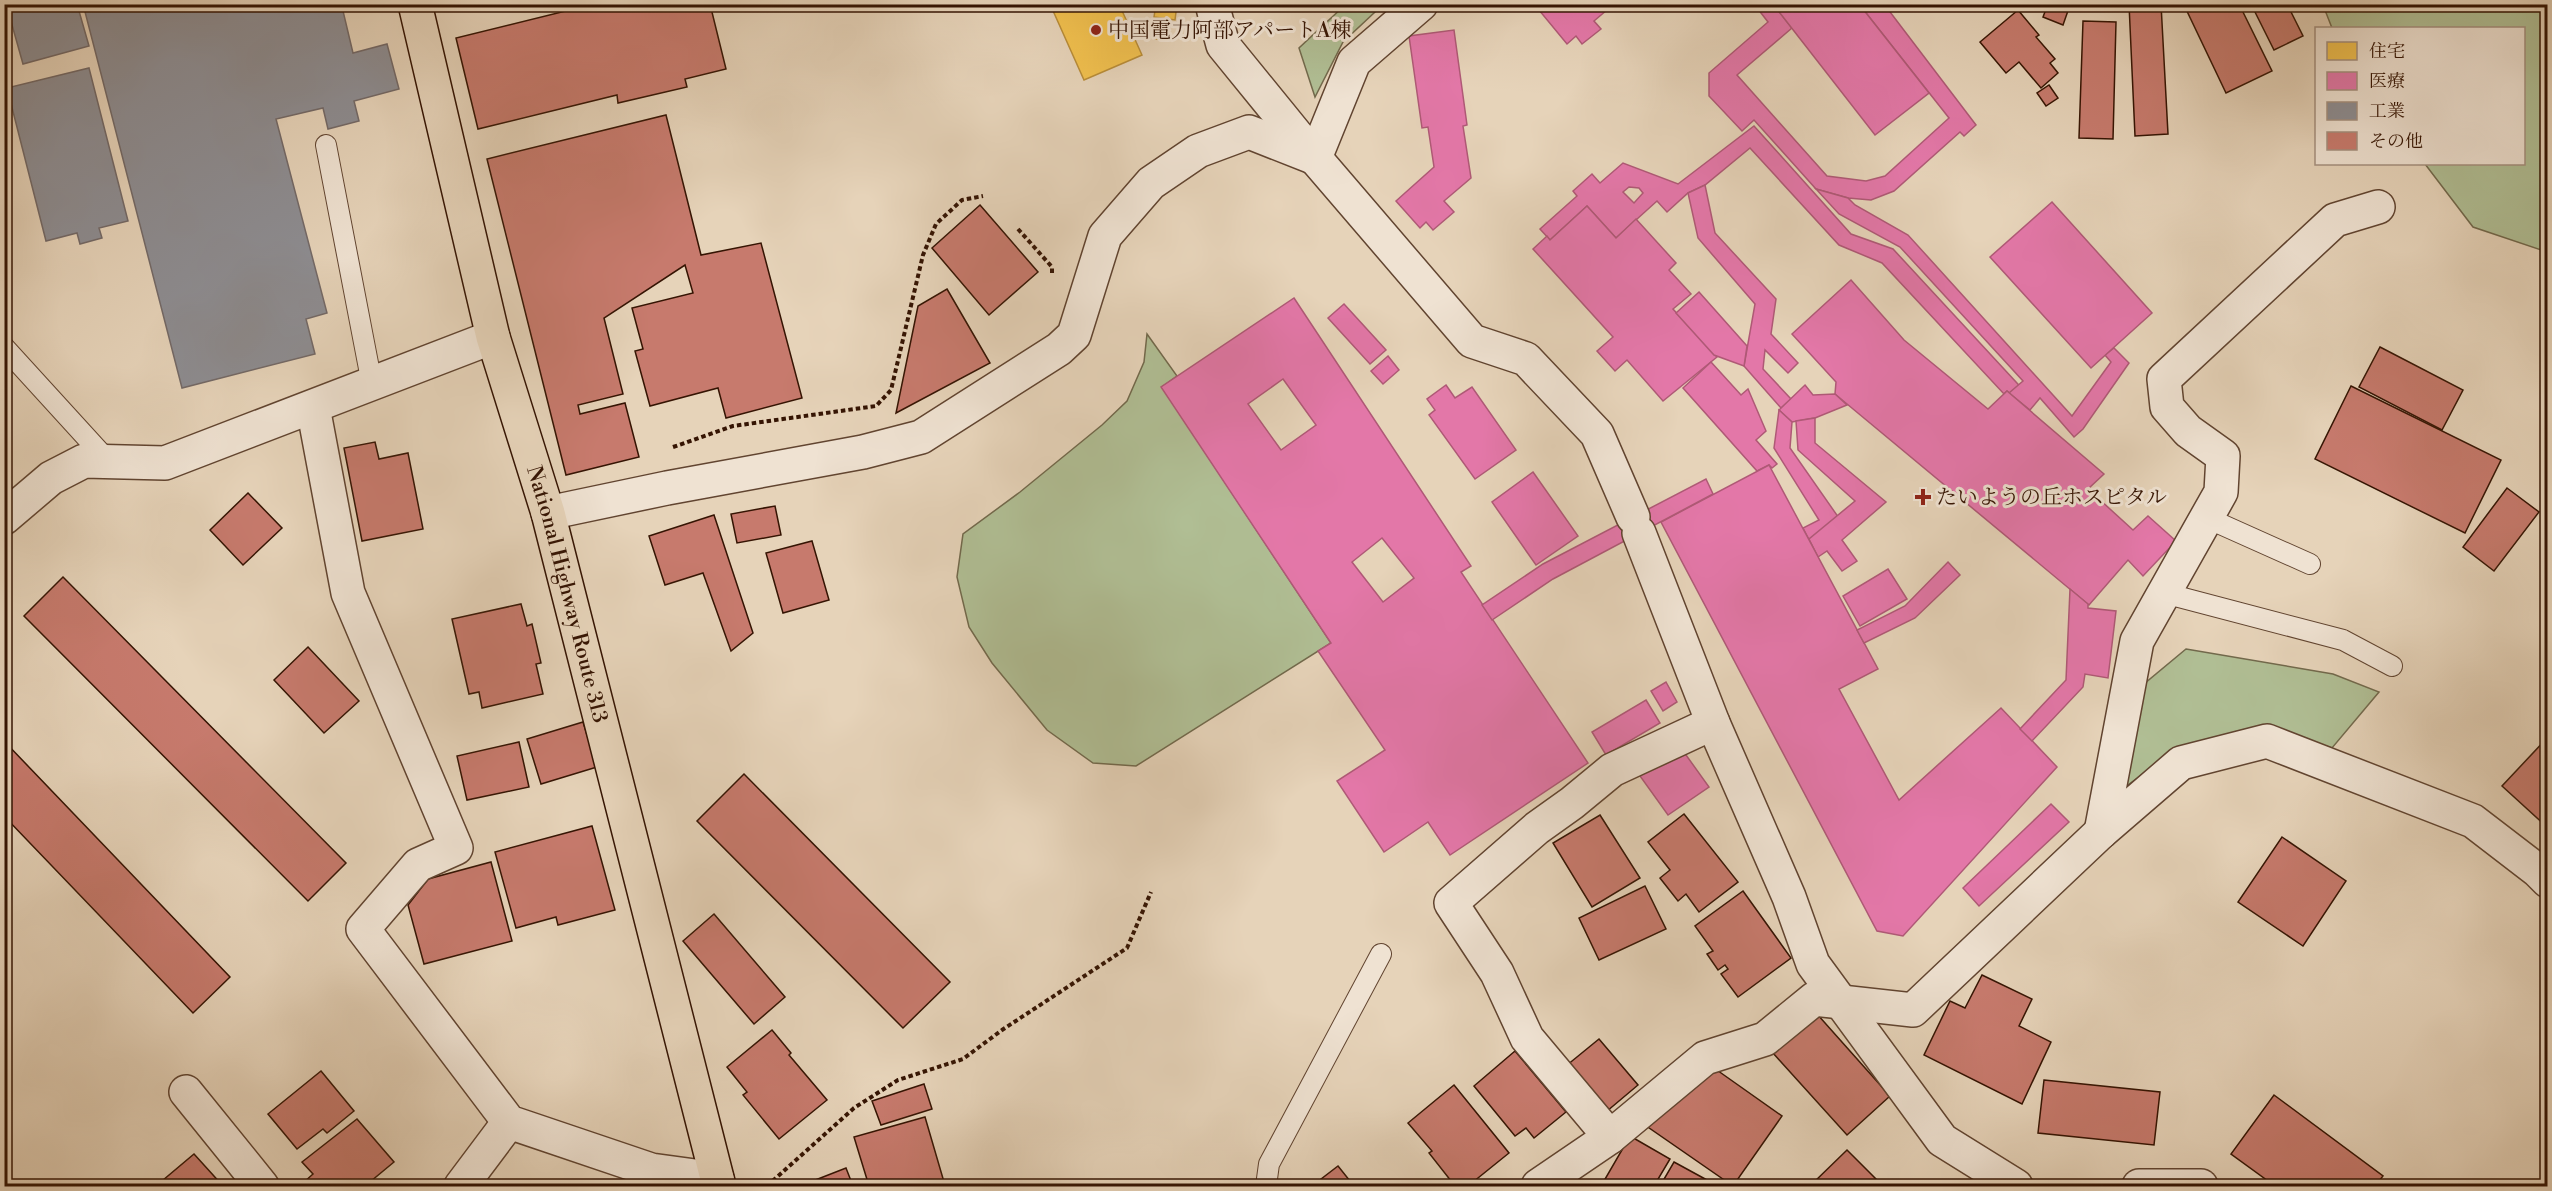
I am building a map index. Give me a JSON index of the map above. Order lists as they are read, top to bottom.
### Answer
{
  "streets": {
    "highway": ["National Highway Route 313"]
  },
  "places": {
    "other": ["中国電力阿部アパートA棟"],
    "health": ["たいようの丘ホスピタル"]
  },
  "legend": [
    "住宅",
    "医療",
    "工業",
    "その他"
  ]
}
